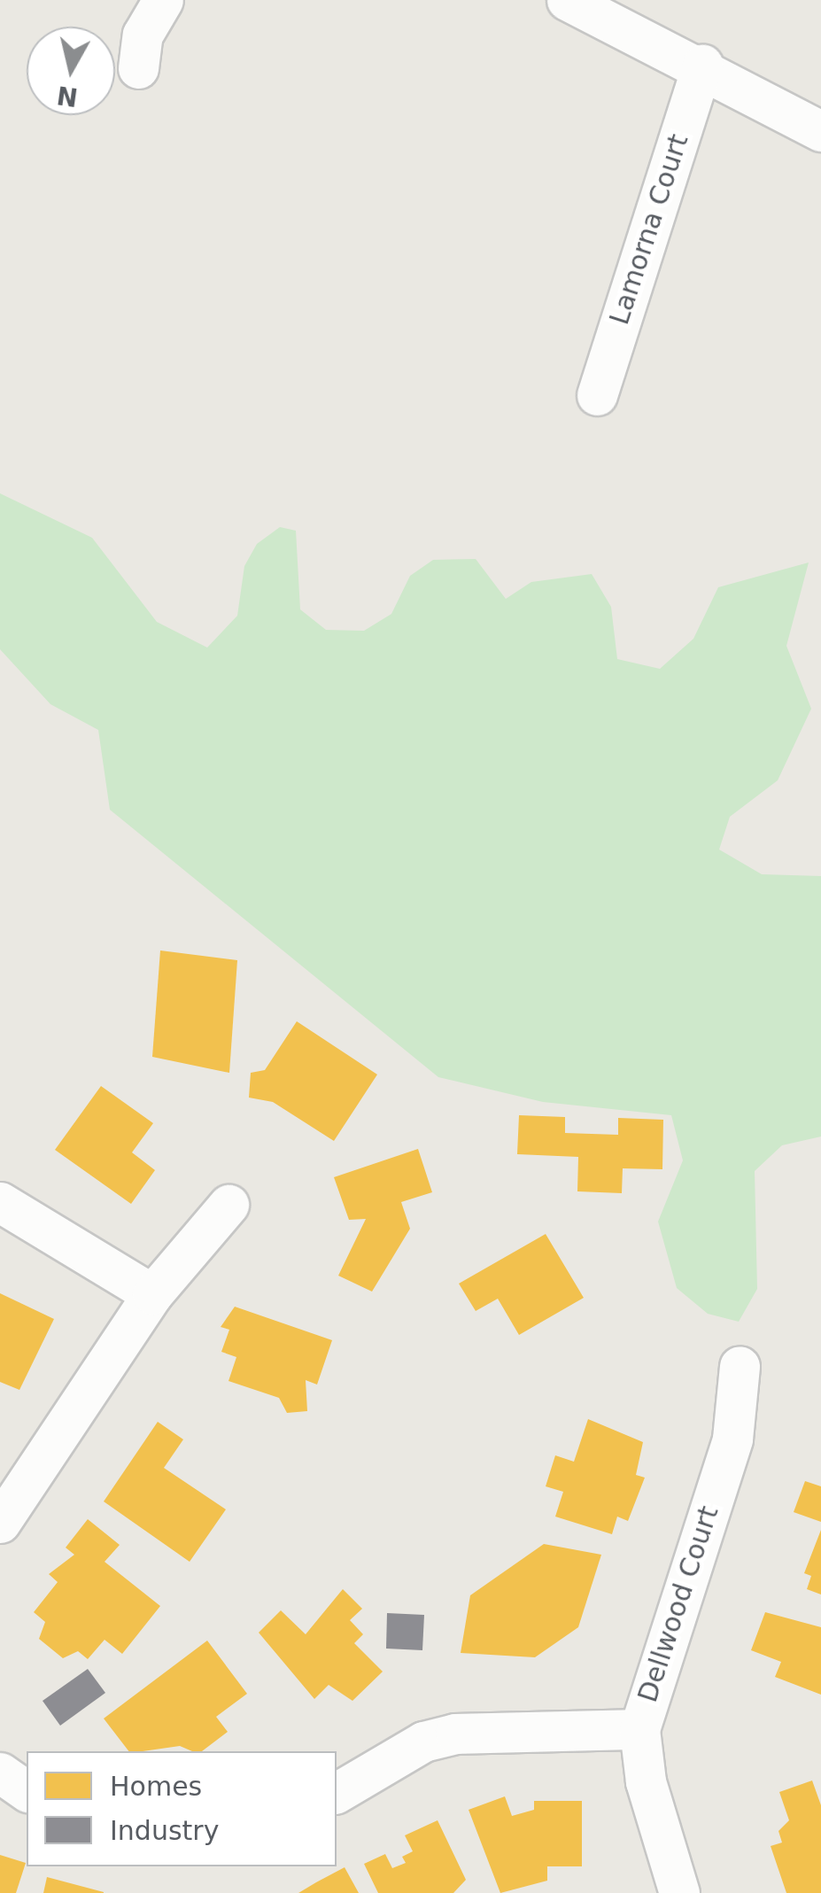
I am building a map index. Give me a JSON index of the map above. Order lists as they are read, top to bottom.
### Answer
{
  "streets": {
    "street": ["Lamorna Court", "Dellwood Court"]
  },
  "legend": ["Homes", "Industry"],
  "north": "bottom"
}
